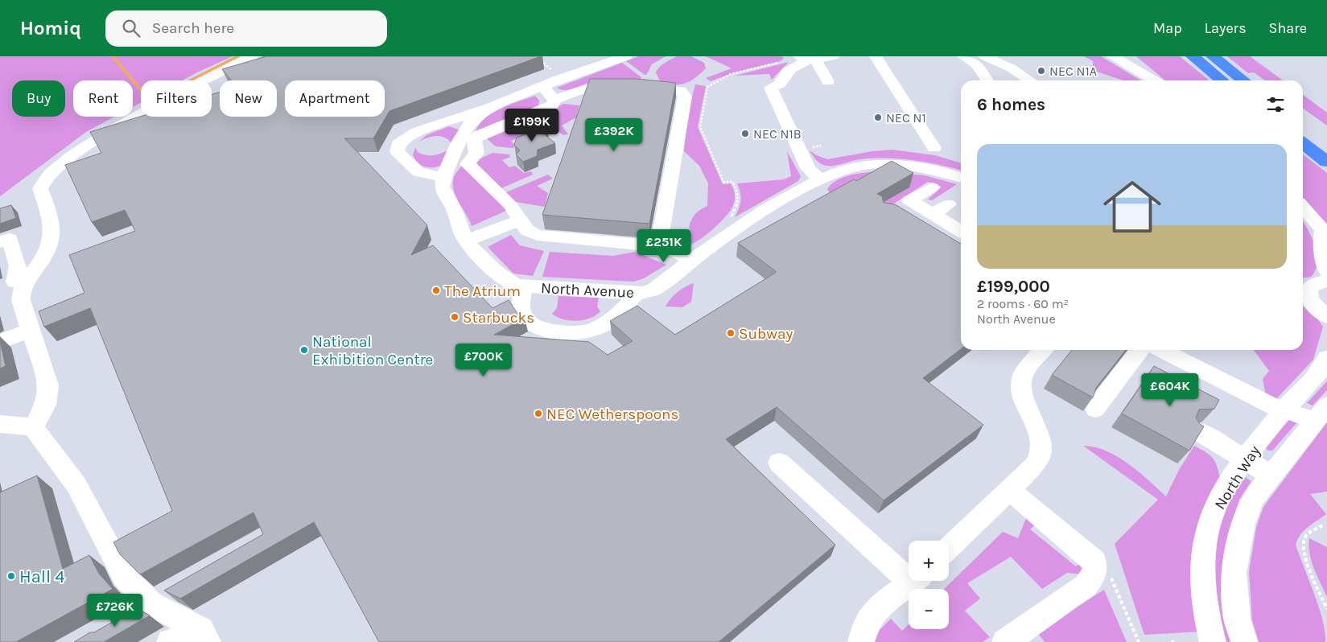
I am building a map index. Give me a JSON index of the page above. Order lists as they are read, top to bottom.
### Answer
{
  "streets": {
    "street": ["North Avenue", "North Way"]
  },
  "places": [
    "NEC N1A",
    "NEC N1",
    "NEC N1B",
    "The Atrium",
    "Starbucks",
    "Subway",
    "National Exhibition Centre",
    "NEC Wetherspoons",
    "Hall 4"
  ],
  "page": {
    "header": "Homiq",
    "search": "Search here",
    "nav": ["Map", "Layers", "Share"],
    "chip": [
      "Buy",
      "Rent",
      "Filters",
      "New",
      "Apartment"
    ],
    "heading": "6 homes",
    "price": [
      "£199K",
      "£392K",
      "£251K",
      "£700K",
      "£604K",
      "£726K"
    ],
    "list": [
      {
        "name": "£199,000",
        "note": "2 rooms · 60 m² · North Avenue"
      }
    ],
    "map_buttons": ["+", "−"]
  }
}
